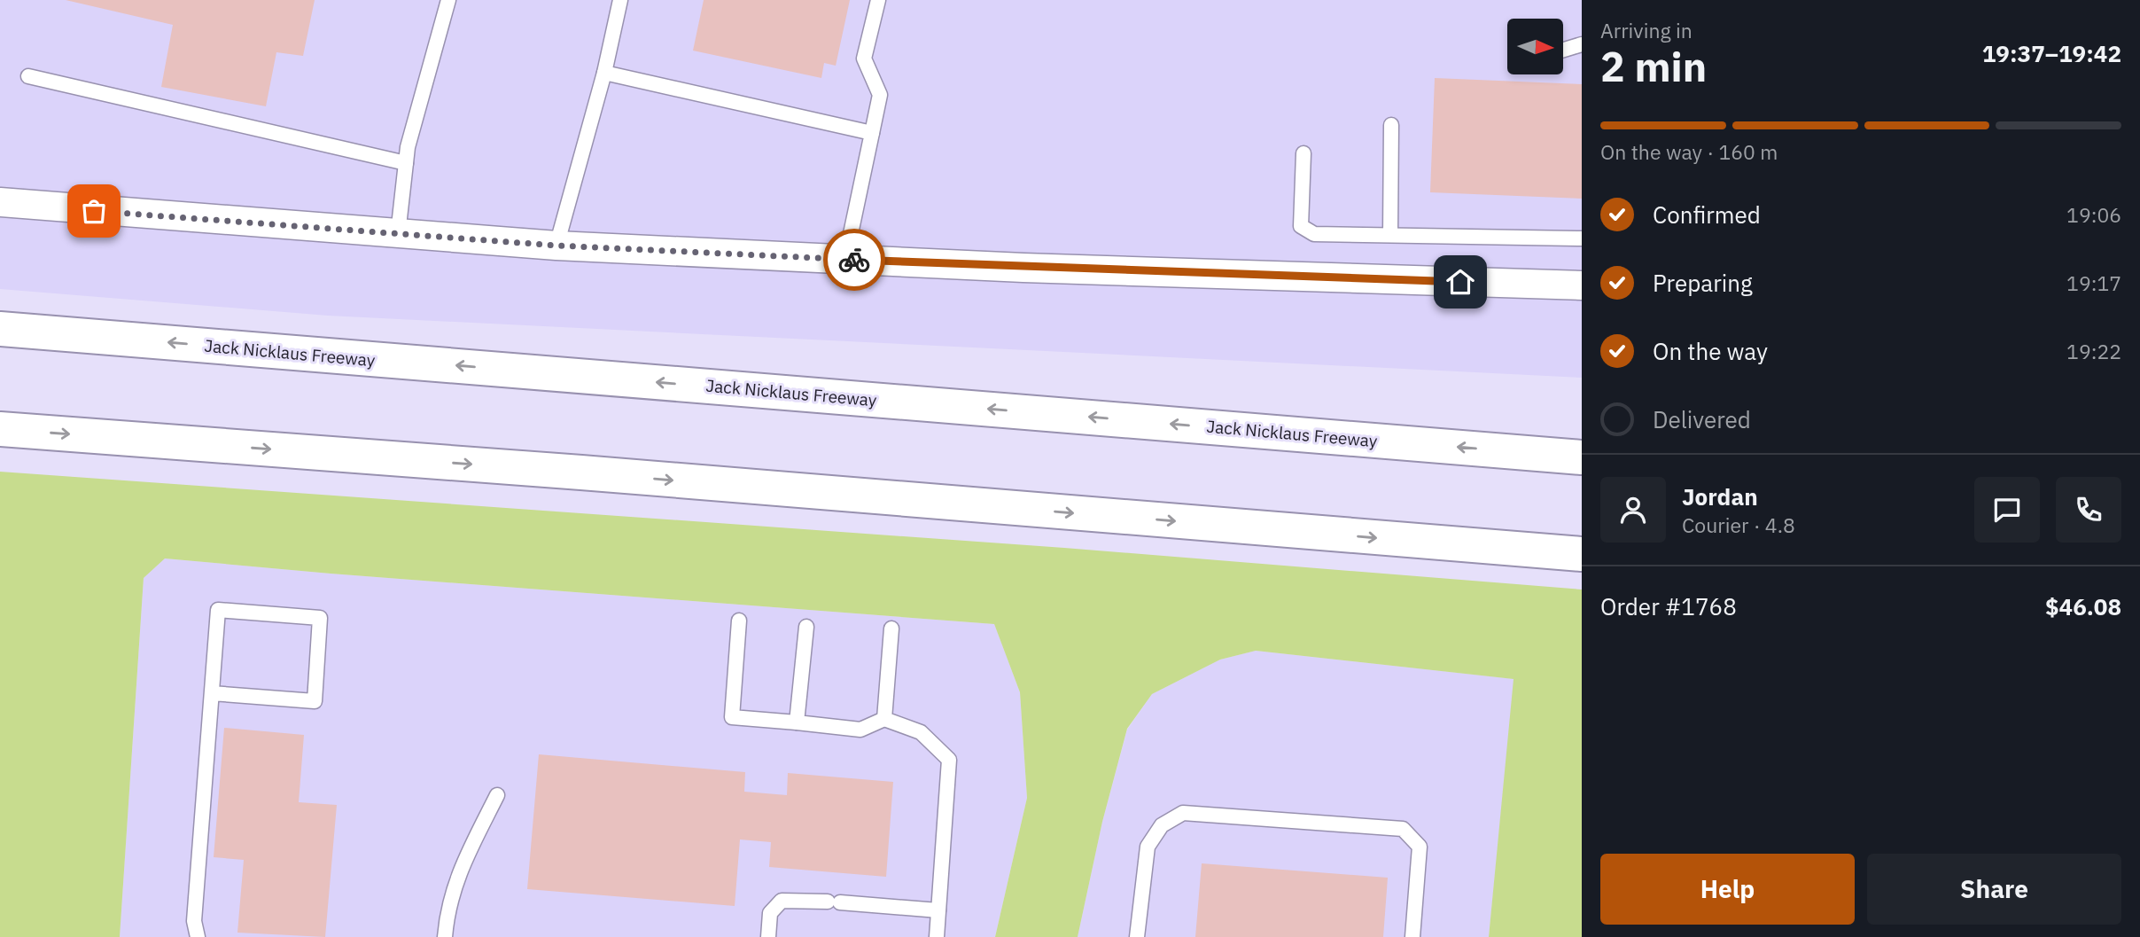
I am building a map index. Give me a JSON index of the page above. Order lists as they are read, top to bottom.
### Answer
{
  "streets": {
    "highway": ["Jack Nicklaus Freeway"]
  },
  "north": "right",
  "page": {
    "heading": ["2 min", "Arriving in", "19:37–19:42"],
    "panel": [
      "Jordan",
      "Courier · 4.8",
      "Order #1768",
      "$46.08"
    ],
    "bar": "On the way · 160 m",
    "list": [
      ["Confirmed", "19:06"],
      ["Preparing", "19:17"],
      ["On the way", "19:22"],
      "Delivered"
    ],
    "buttons": ["Help", "Share"]
  }
}
